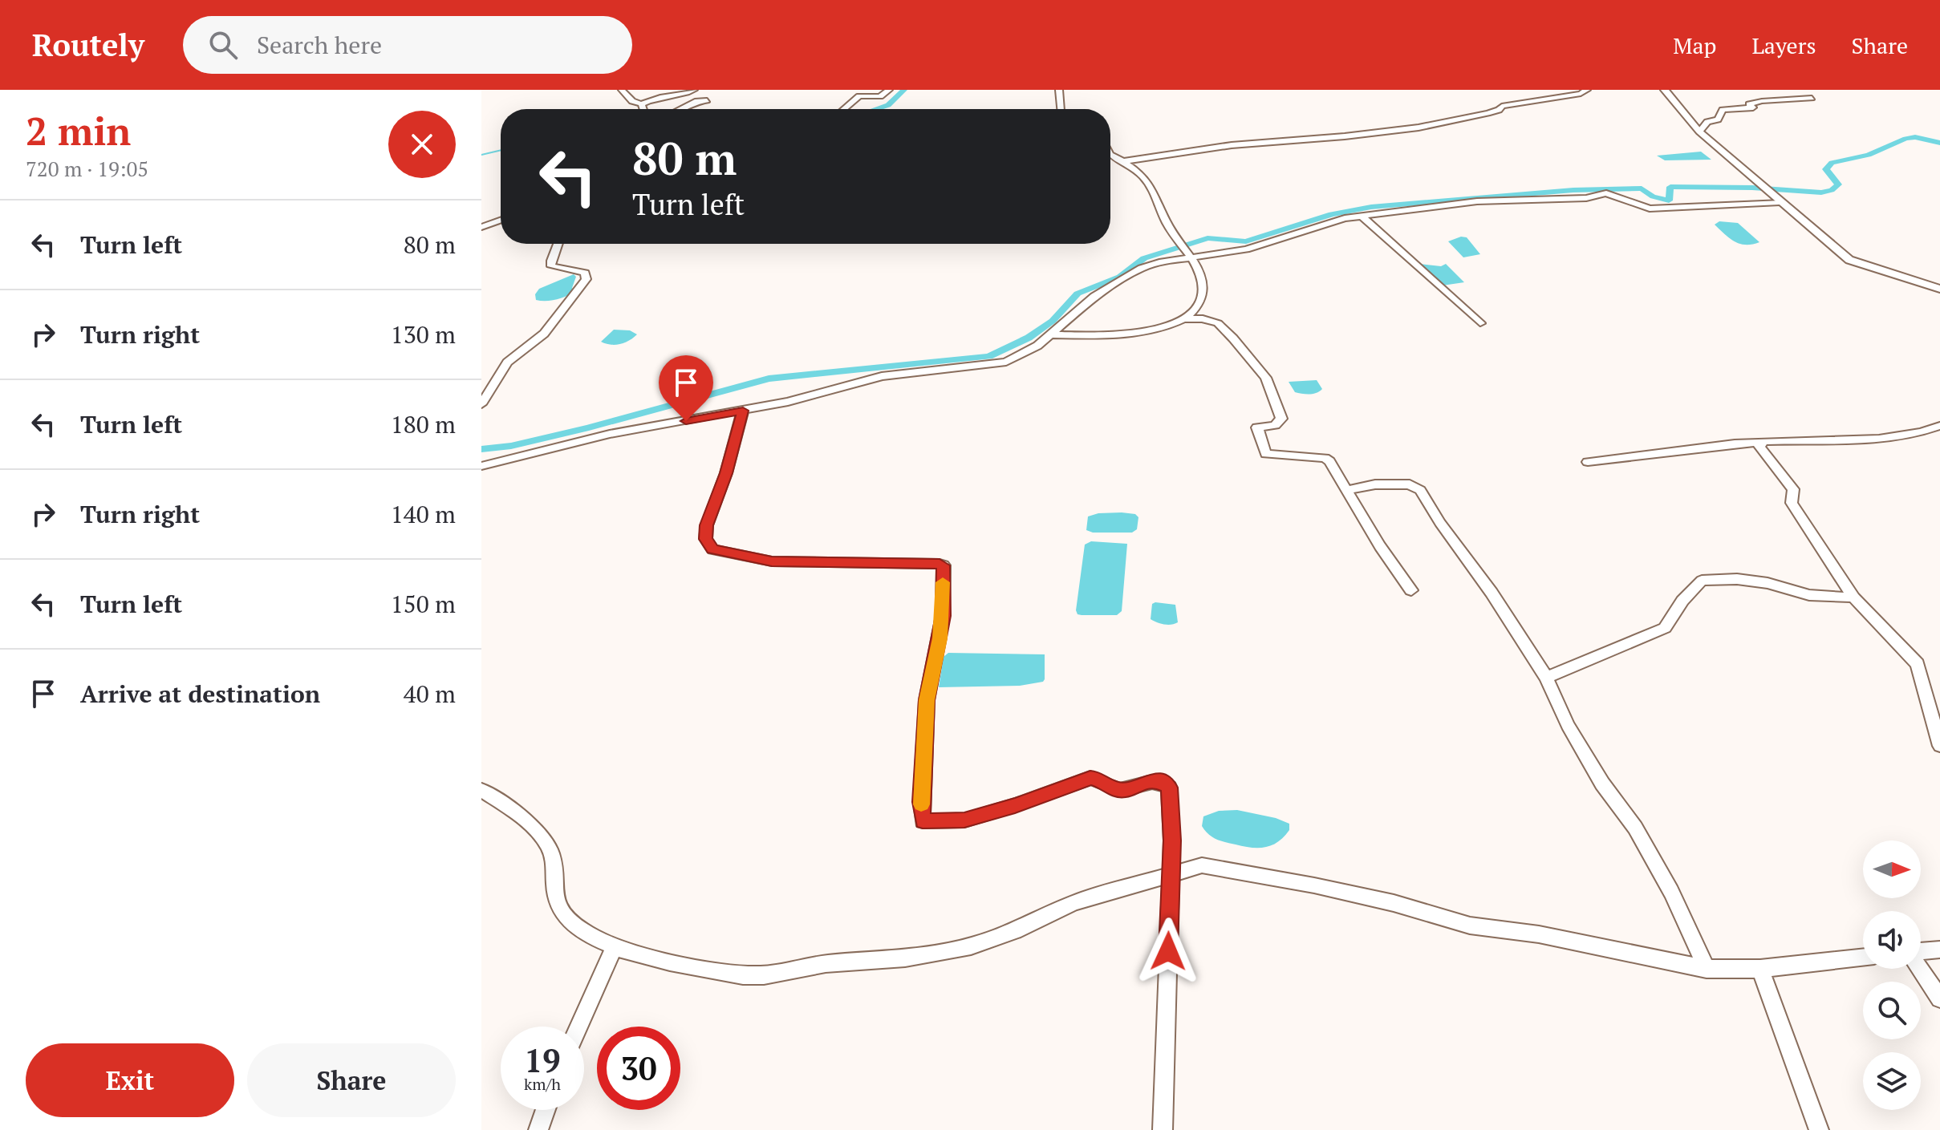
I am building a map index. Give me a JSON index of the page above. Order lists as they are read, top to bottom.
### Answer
{
  "north": "right",
  "page": {
    "header": "Routely",
    "search": "Search here",
    "nav": ["Map", "Layers", "Share"],
    "heading": ["2 min", "720 m · 19:05"],
    "turn": ["80 m", "Turn left"],
    "list": [
      {
        "name": "Turn left",
        "value": "80 m"
      },
      {
        "name": "Turn right",
        "value": "130 m"
      },
      {
        "name": "Turn left",
        "value": "180 m"
      },
      {
        "name": "Turn right",
        "value": "140 m"
      },
      {
        "name": "Turn left",
        "value": "150 m"
      },
      {
        "name": "Arrive at destination",
        "value": "40 m"
      }
    ],
    "speed": "19 km/h",
    "limit": "30",
    "buttons": ["Exit", "Share"]
  }
}
